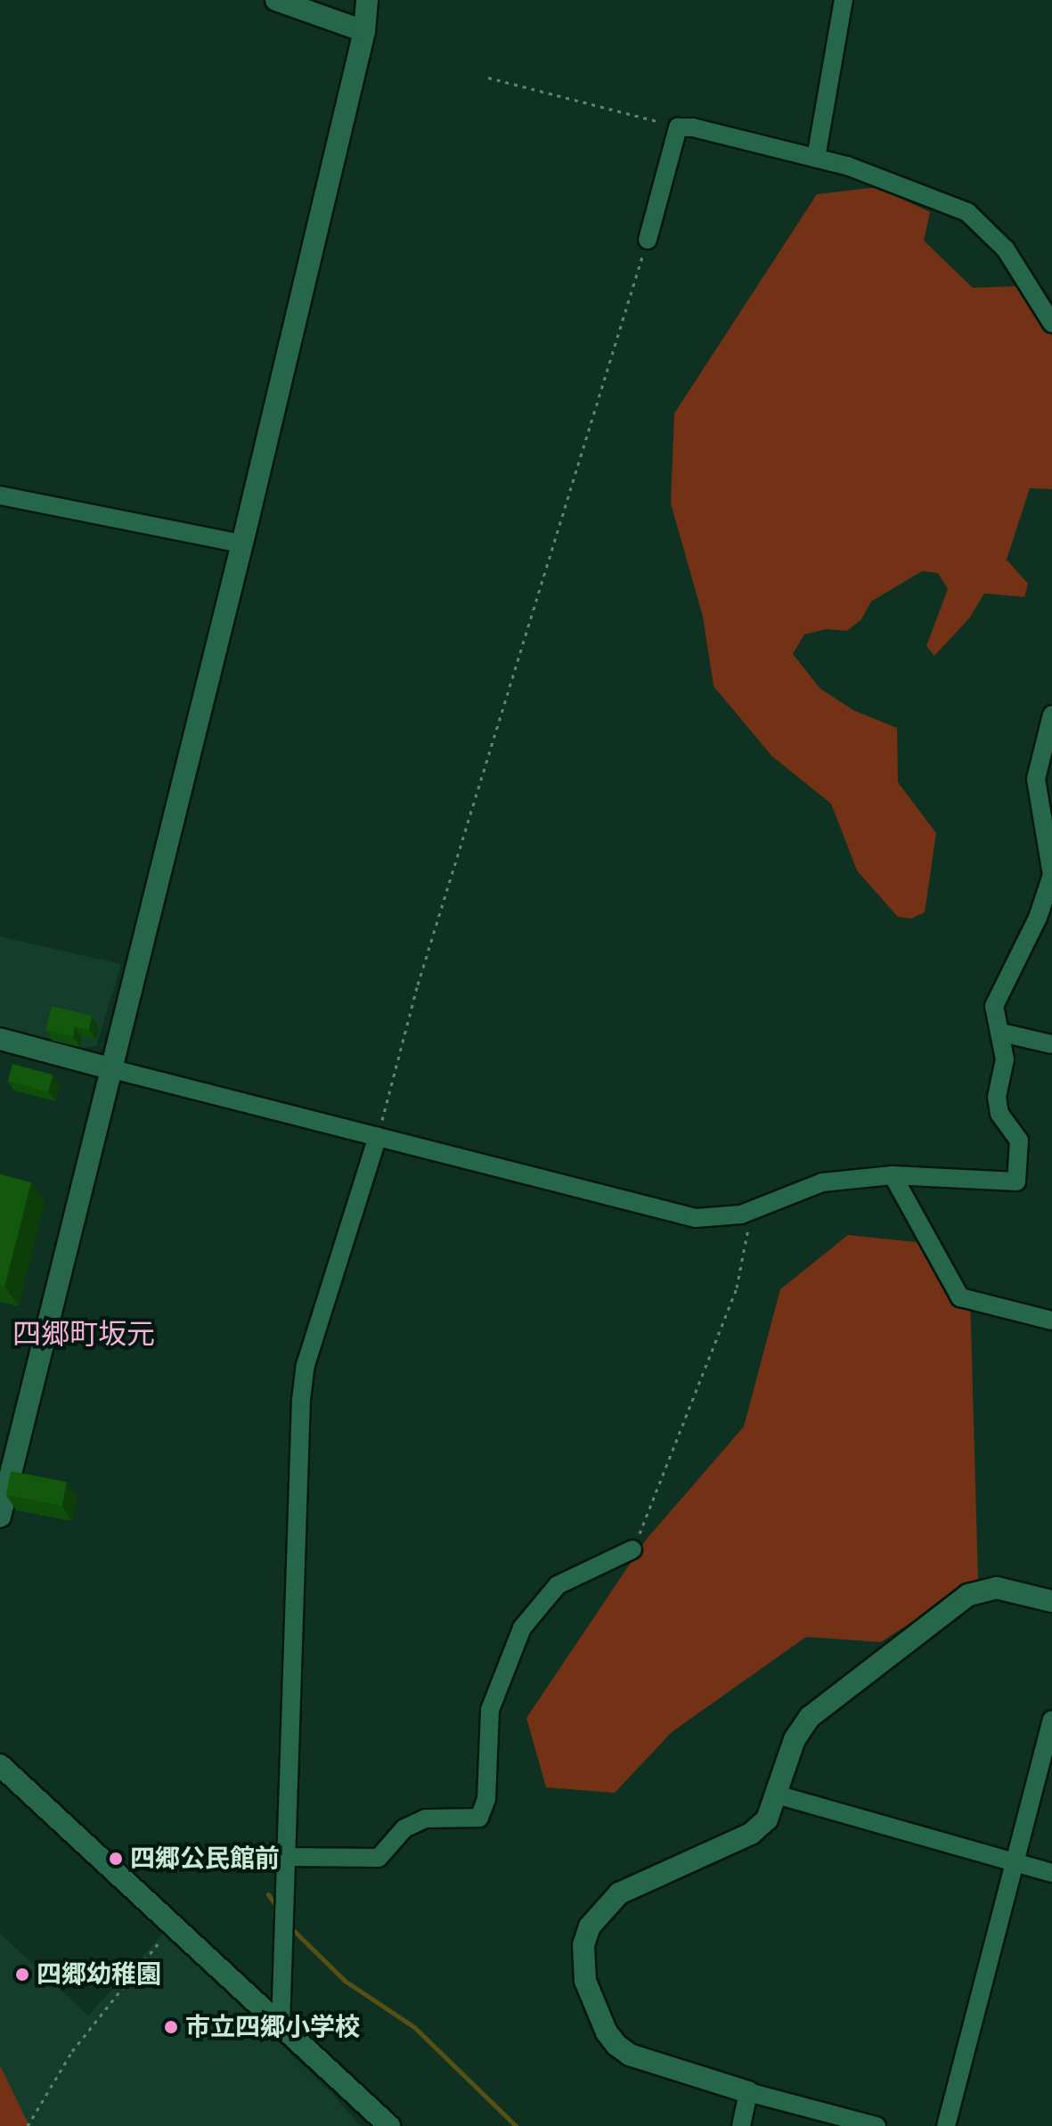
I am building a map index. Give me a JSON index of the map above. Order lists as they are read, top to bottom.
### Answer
{
  "districts": ["四郷町坂元"],
  "places": ["四郷公民館前", "四郷幼稚園", "市立四郷小学校"]
}
